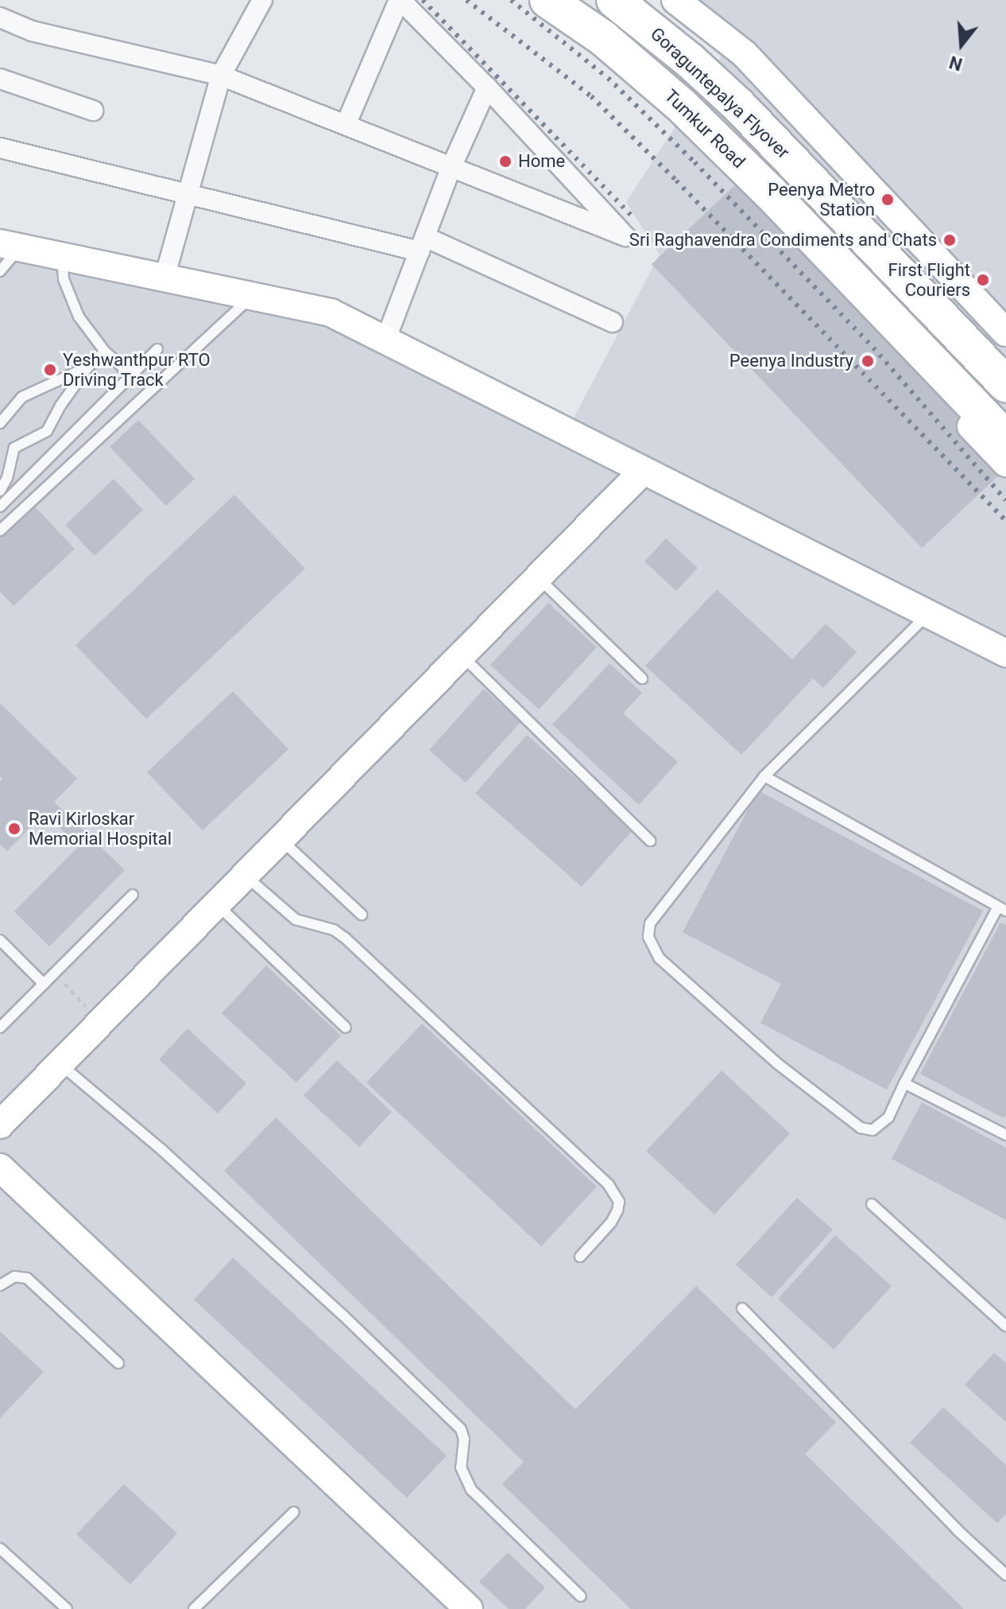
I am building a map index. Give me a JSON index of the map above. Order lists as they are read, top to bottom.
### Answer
{
  "streets": {
    "highway": ["Goraguntepalya Flyover", "Tumkur Road"]
  },
  "places": [
    "Home",
    "Peenya Metro Station",
    "Sri Raghavendra Condiments and Chats",
    "First Flight Couriers",
    "Peenya Industry",
    "Yeshwanthpur RTO Driving Track",
    "Ravi Kirloskar Memorial Hospital"
  ],
  "north": "bottom"
}
